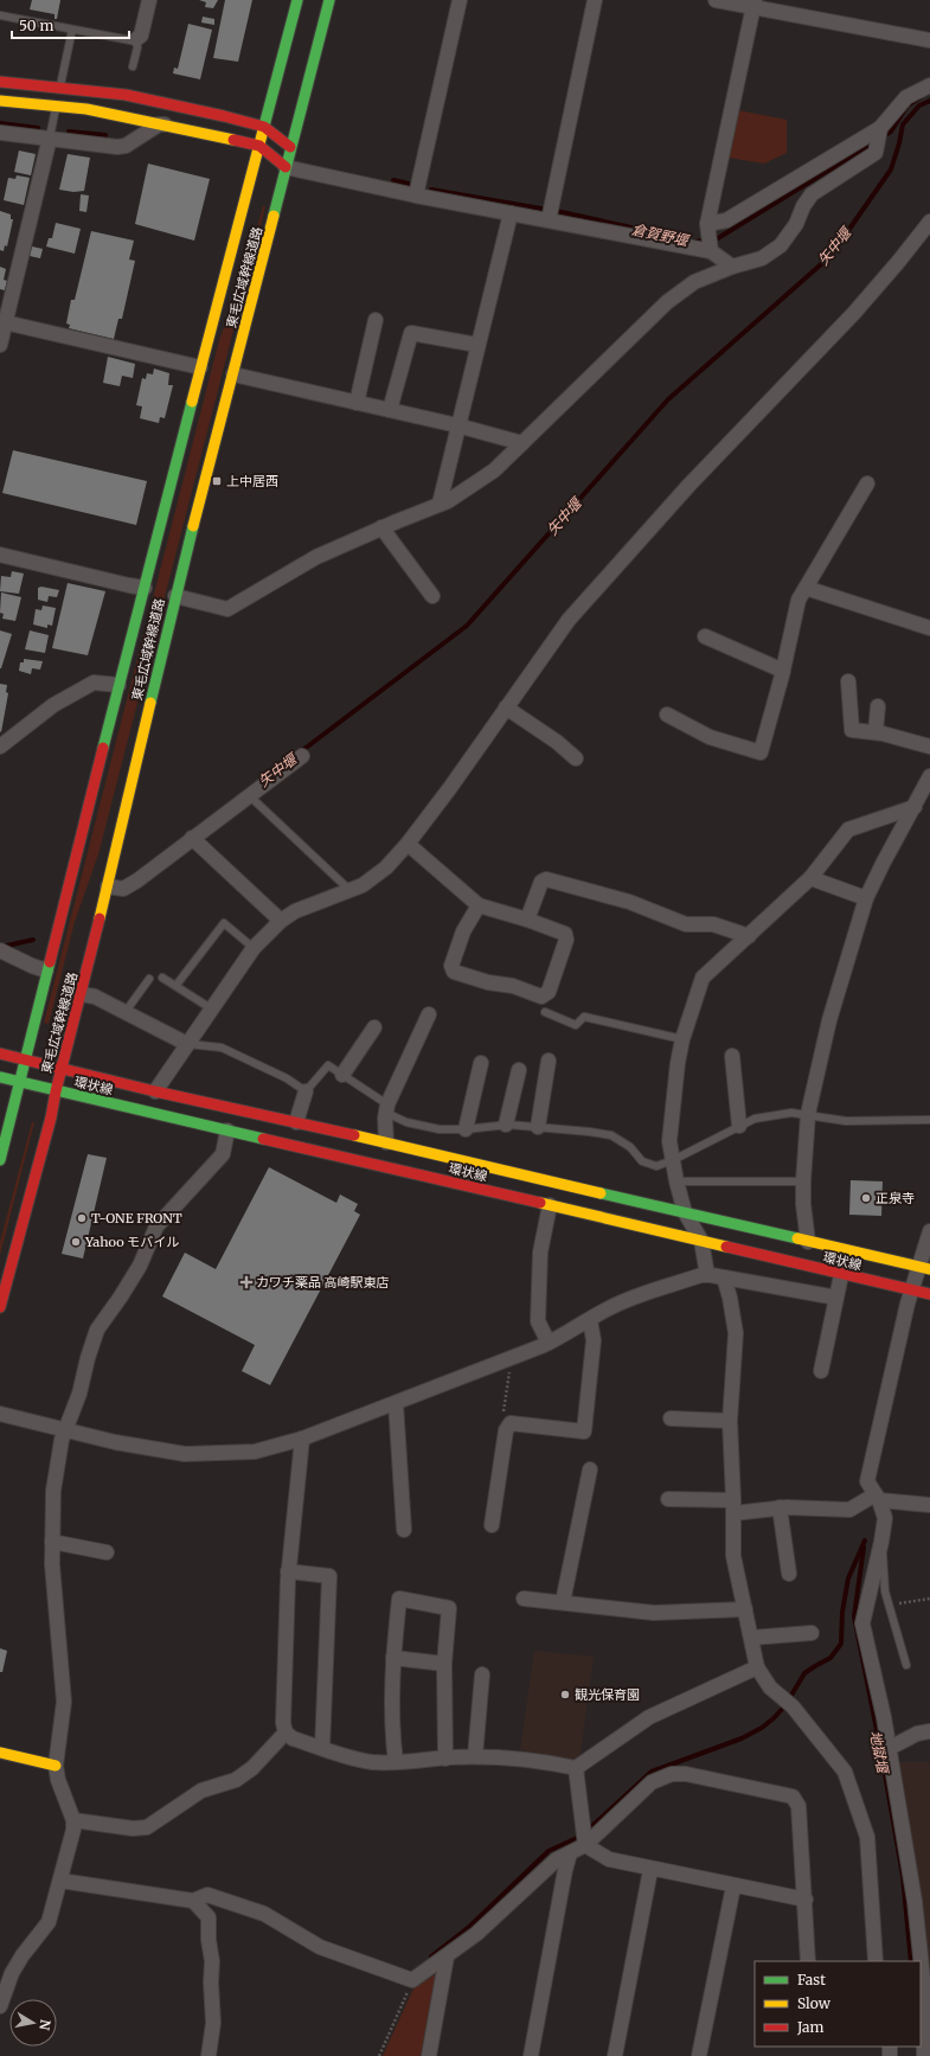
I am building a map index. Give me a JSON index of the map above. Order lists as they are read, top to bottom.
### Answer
{
  "streets": {
    "main road": ["東毛広域幹線道路", "環状線"]
  },
  "crossings": [
    ["東毛広域幹線道路", "環状線"]
  ],
  "water": ["倉賀野堰", "矢中堰", "地獄堰"],
  "places": {
    "transit": ["上中居西"],
    "other": [
      "正泉寺",
      "T-ONE FRONT",
      "Yahoo モバイル",
      "観光保育園"
    ],
    "health": ["カワチ薬品 高崎駅東店"]
  },
  "legend": ["Fast", "Slow", "Jam"],
  "scale_bar": "50 m",
  "north": "right"
}
